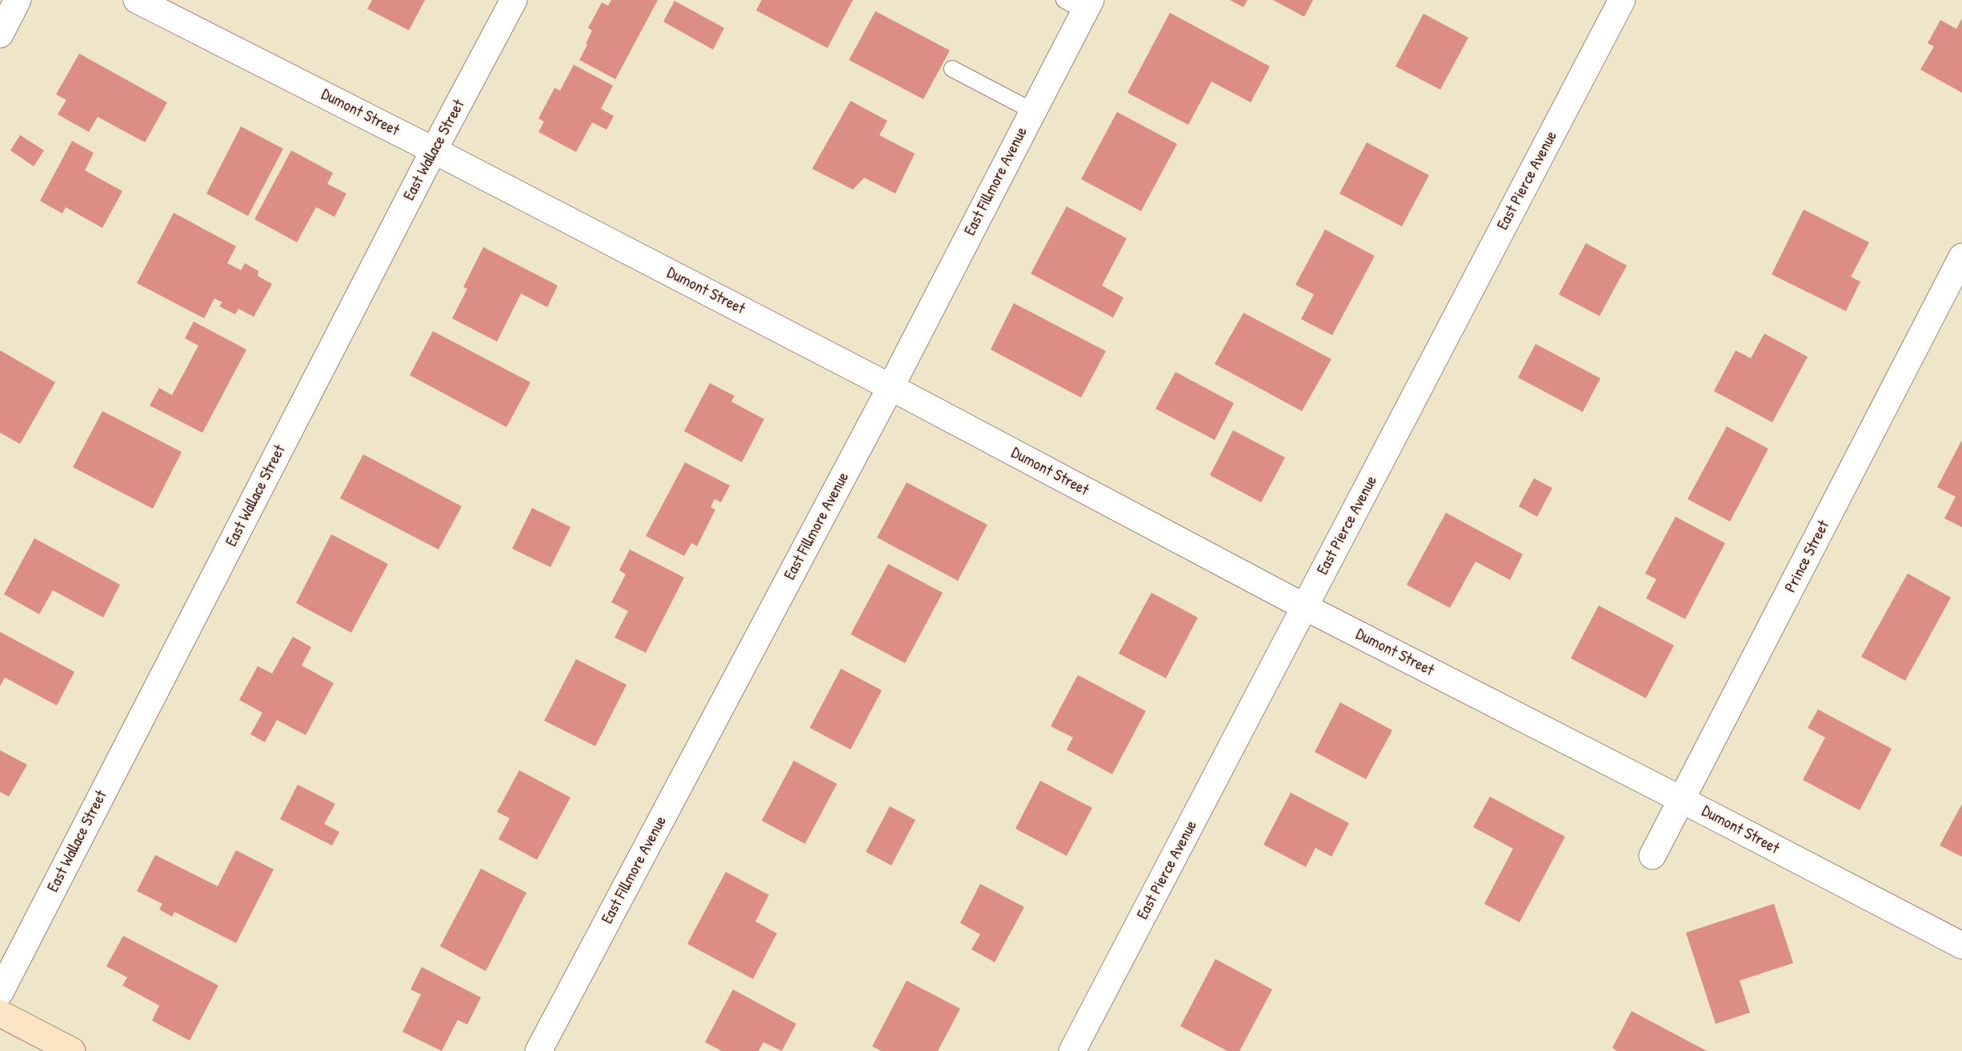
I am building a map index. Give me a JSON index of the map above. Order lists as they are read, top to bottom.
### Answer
{
  "streets": {
    "street": [
      "Dumont Street",
      "East Wallace Street",
      "East Pierce Avenue",
      "East Fillmore Avenue",
      "Prince Street"
    ]
  },
  "crossings": [
    ["Dumont Street", "East Wallace Street"],
    ["Dumont Street", "East Pierce Avenue"],
    ["Dumont Street", "East Fillmore Avenue"],
    ["Dumont Street", "Prince Street"]
  ]
}
